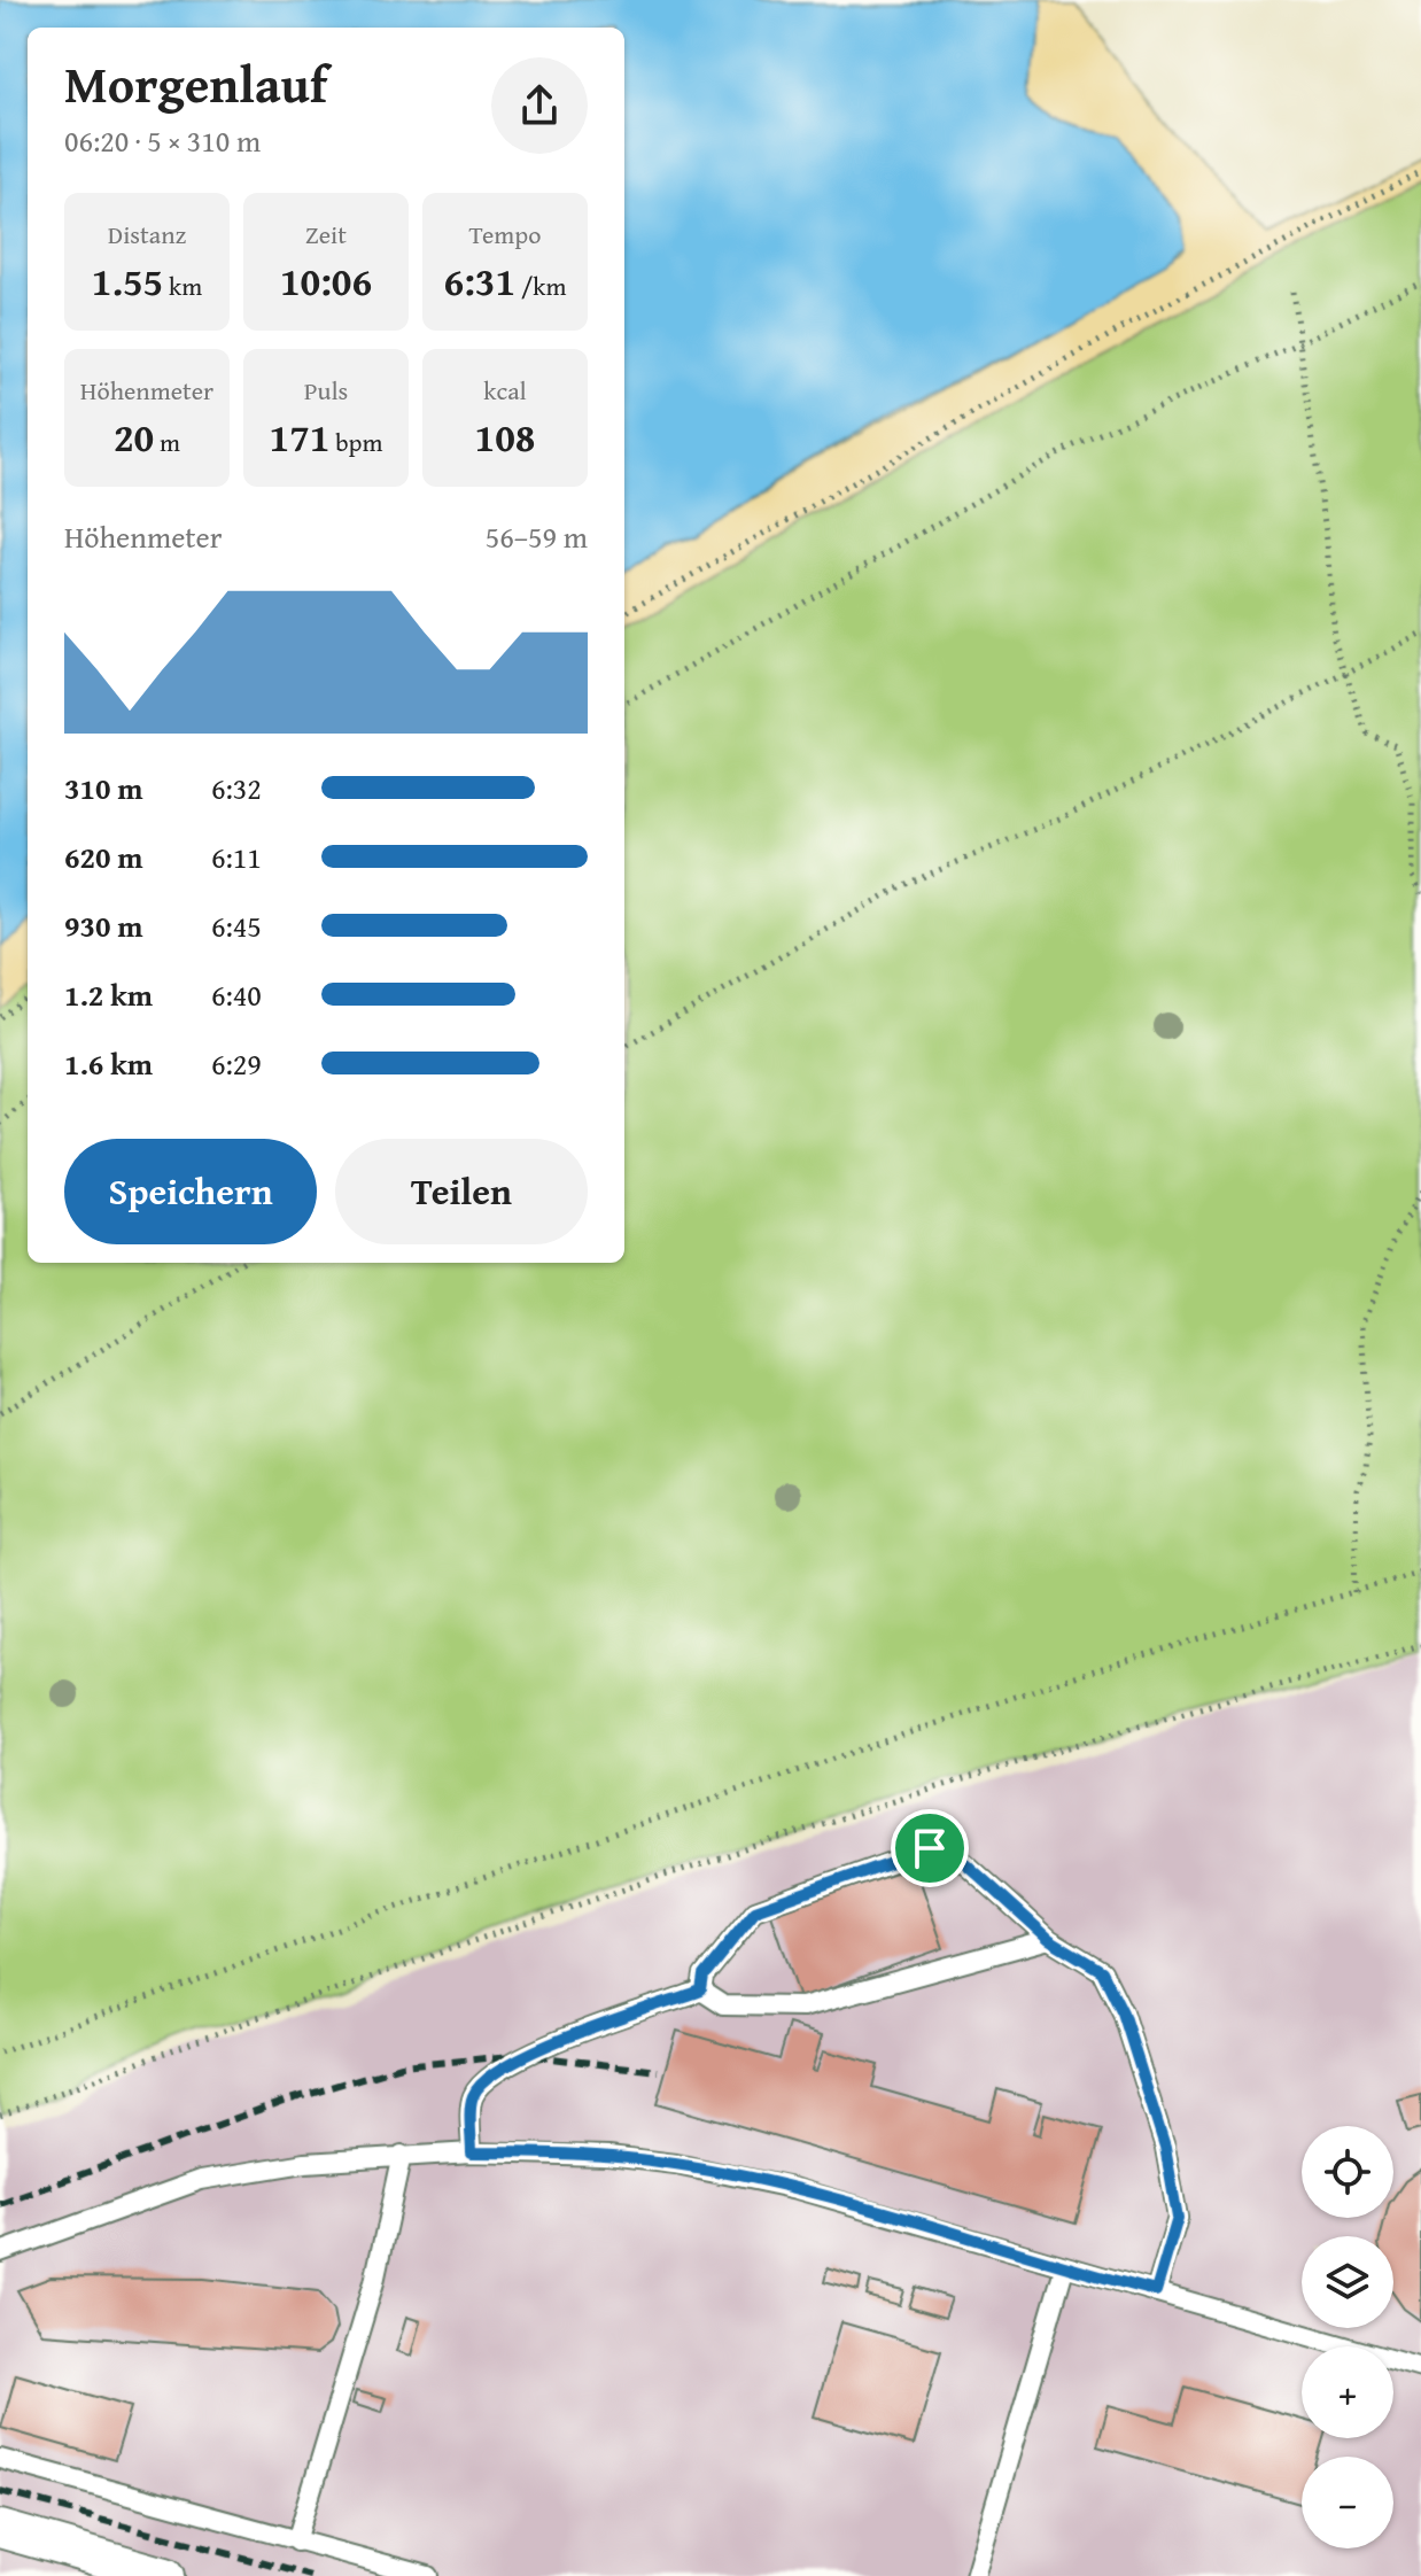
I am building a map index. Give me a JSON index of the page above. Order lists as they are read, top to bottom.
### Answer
{
  "page": {
    "heading": ["Morgenlauf", "06:20 · 5 × 310 m"],
    "stats": [
      ["Distanz", "1.55 km"],
      ["Zeit", "10:06"],
      ["Tempo", "6:31 /km"],
      ["Höhenmeter", "20 m"],
      ["Puls", "171 bpm"],
      ["kcal", "108"]
    ],
    "chart": ["Höhenmeter", "56–59 m"],
    "list": [
      {
        "name": "310 m",
        "note": "6:32"
      },
      {
        "name": "620 m",
        "note": "6:11"
      },
      {
        "name": "930 m",
        "note": "6:45"
      },
      {
        "name": "1.2 km",
        "note": "6:40"
      },
      {
        "name": "1.6 km",
        "note": "6:29"
      }
    ],
    "buttons": ["Speichern", "Teilen"],
    "map_buttons": ["+", "−"]
  }
}
